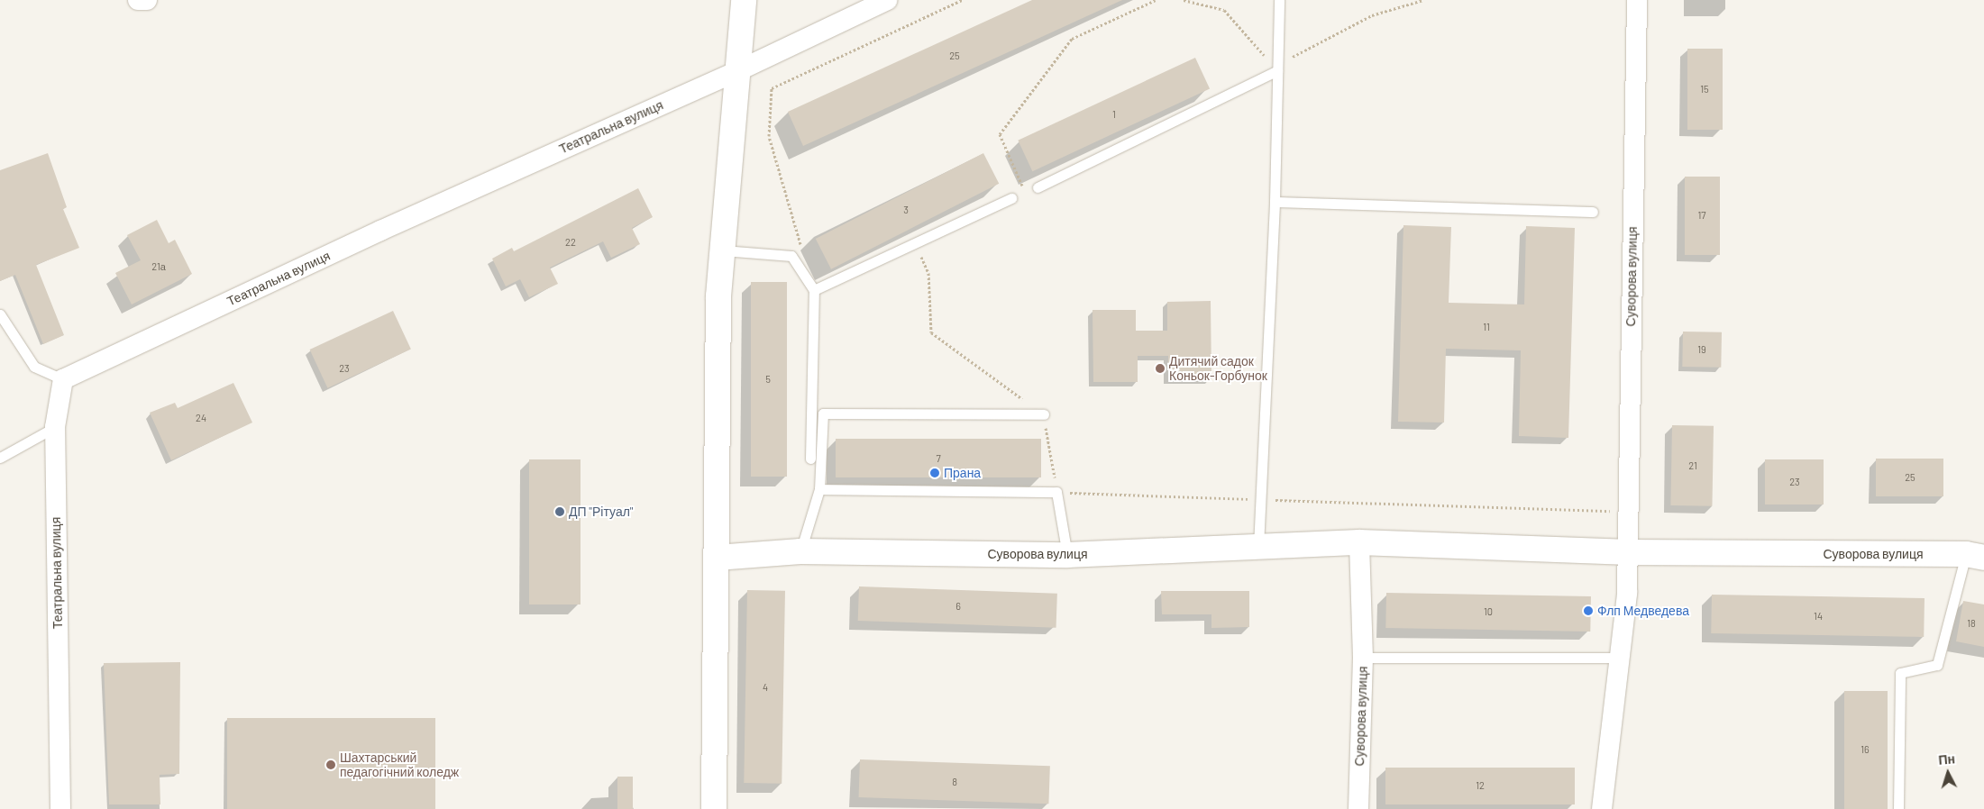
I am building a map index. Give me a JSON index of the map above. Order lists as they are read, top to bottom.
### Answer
{
  "streets": {
    "street": ["Театральна вулиця", "Суворова вулиця"]
  },
  "places": [
    "Дитячий садок Коньок-Горбунок",
    "Прана",
    "ДП \"Рітуал\"",
    "Флп Медведева",
    "Шахтарський педагогічний коледж"
  ],
  "house_numbers": [
    "25",
    "15",
    "1",
    "3",
    "17",
    "22",
    "21а",
    "11",
    "19",
    "23",
    "5",
    "24",
    "7",
    "21",
    "25",
    "23",
    "6",
    "10",
    "14",
    "18",
    "4",
    "16",
    "8",
    "12"
  ],
  "north": "top"
}
